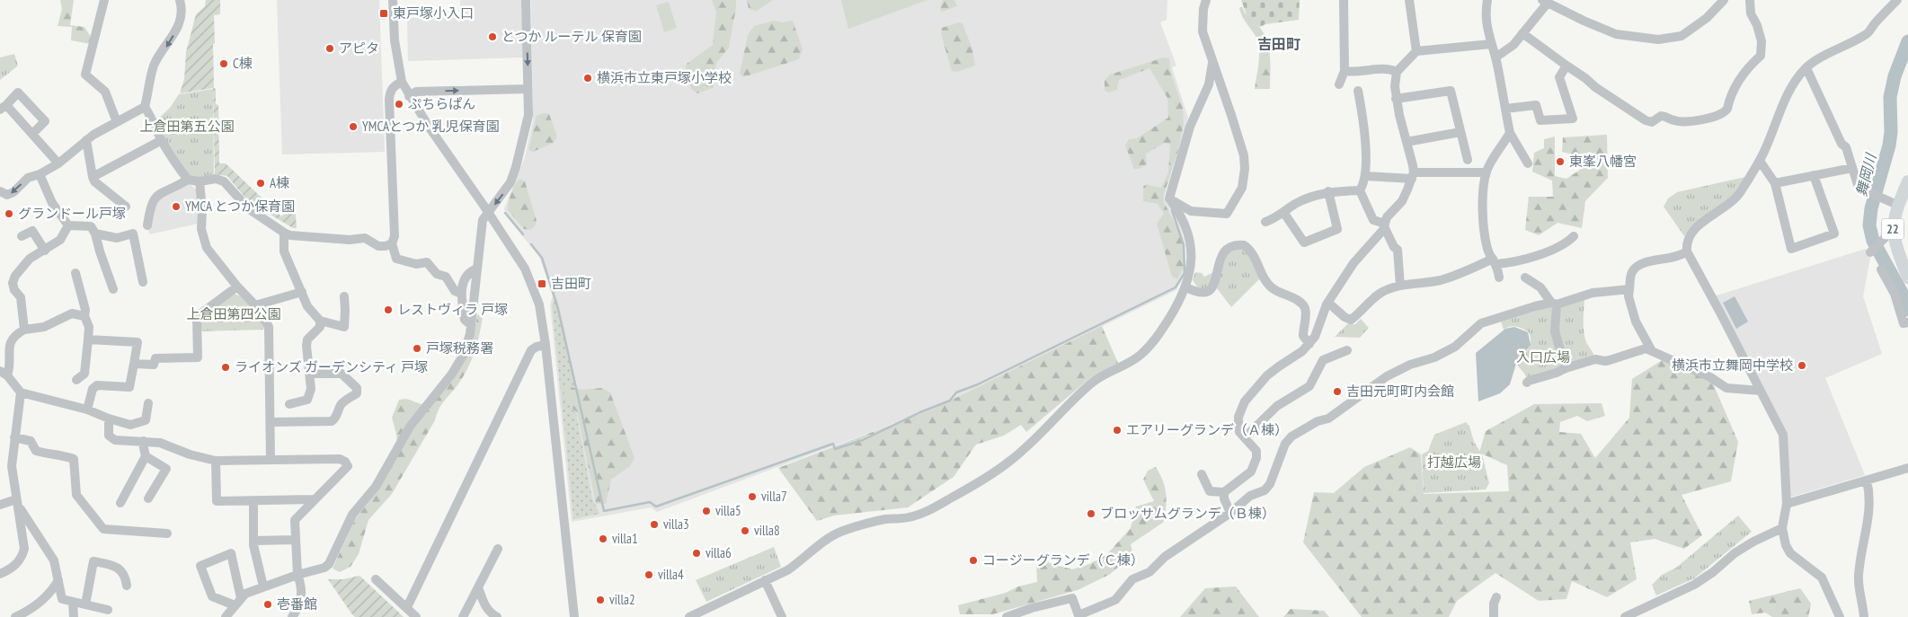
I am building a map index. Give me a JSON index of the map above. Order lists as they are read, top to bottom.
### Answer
{
  "streets": {
    "main road": ["22"]
  },
  "districts": ["吉田町"],
  "water": ["舞岡川"],
  "parks": [
    "上倉田第五公園",
    "上倉田第四公園",
    "入口広場",
    "打越広場"
  ],
  "places": {
    "transit": ["東戸塚小入口", "吉田町"],
    "other": [
      "とつか ルーテル 保育園",
      "アピタ",
      "C棟",
      "横浜市立東戸塚小学校",
      "ぷちらぱん",
      "YMCAとつか 乳児保育園",
      "東峯八幡宮",
      "A棟",
      "YMCA とつか保育園",
      "グランドール戸塚",
      "レストヴィラ 戸塚",
      "戸塚税務署",
      "横浜市立舞岡中学校",
      "ライオンズ ガーデンシティ 戸塚",
      "吉田元町町内会館",
      "エアリーグランデ（Ａ棟）",
      "villa7",
      "villa5",
      "ブロッサムグランデ（Ｂ棟）",
      "villa3",
      "villa8",
      "villa1",
      "villa6",
      "コージーグランデ（Ｃ棟）",
      "villa4",
      "villa2",
      "壱番館"
    ]
  }
}
